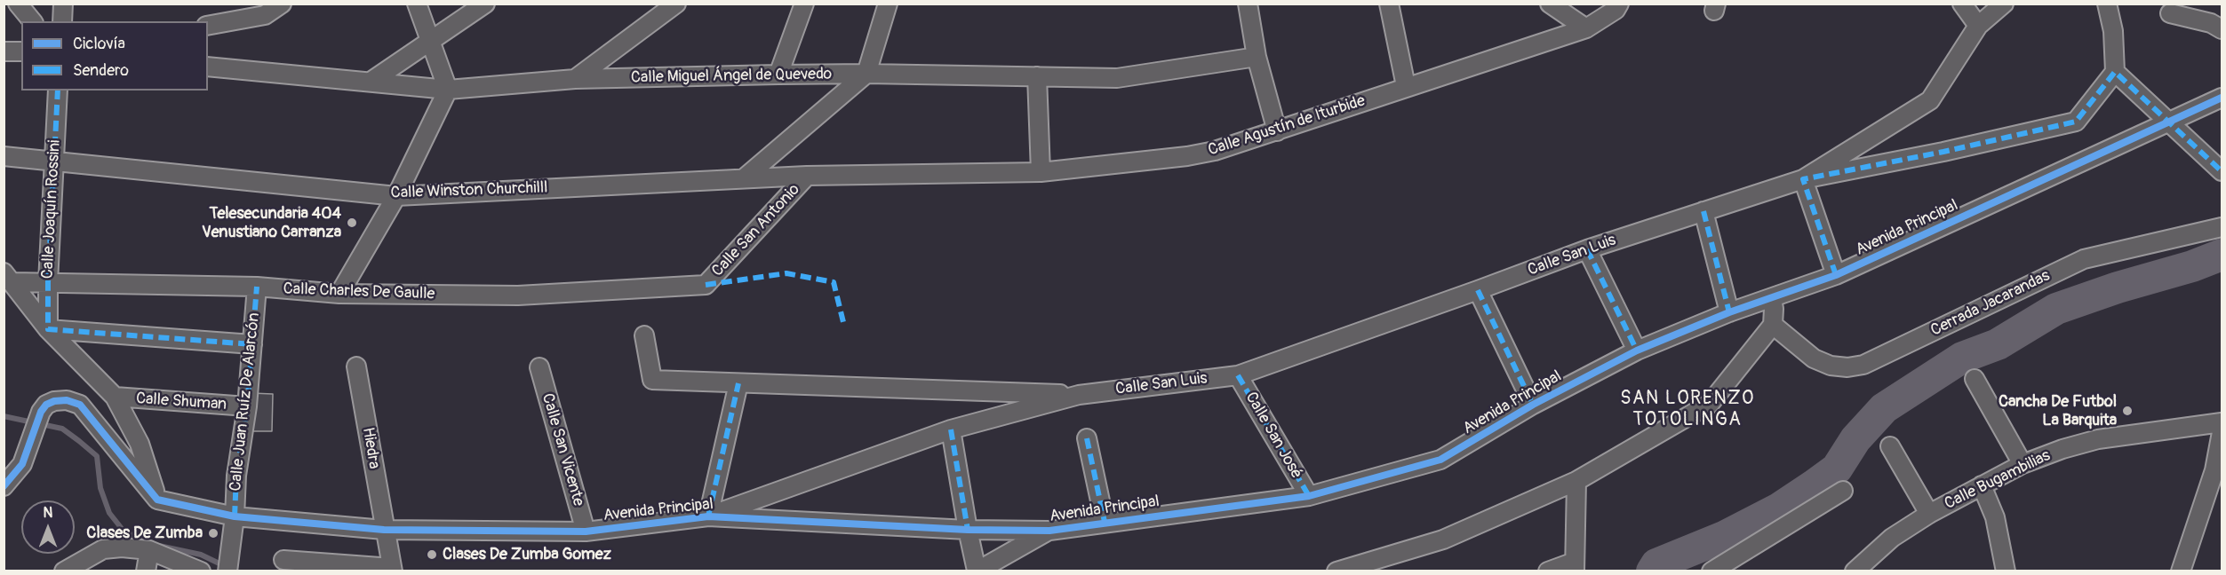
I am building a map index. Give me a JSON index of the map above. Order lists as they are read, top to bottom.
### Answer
{
  "streets": {
    "street": [
      "Calle Miguel Ángel de Quevedo",
      "Calle Agustín de Iturbide",
      "Calle Winston Churchilll",
      "Calle Joaquín Rossini",
      "Avenida Principal",
      "Calle San Antonio",
      "Calle San Luis",
      "Calle Charles De Gaulle",
      "Cerrada Jacarandas",
      "Calle Shuman",
      "Calle Juan Ruíz De Alarcón",
      "Calle San José",
      "Hiedra",
      "Calle San Vicente",
      "Calle Bugambilias"
    ]
  },
  "crossings": [
    ["Calle Agustín de Iturbide", "Calle Winston Churchilll"],
    ["Calle Agustín de Iturbide", "Calle San Antonio"],
    ["Calle Winston Churchilll", "Calle Joaquín Rossini"],
    ["Calle Winston Churchilll", "Calle San Antonio"],
    ["Calle Joaquín Rossini", "Avenida Principal"],
    ["Calle Joaquín Rossini", "Calle Charles De Gaulle"],
    ["Calle Joaquín Rossini", "Calle Shuman"],
    ["Avenida Principal", "Calle San Luis"],
    ["Avenida Principal", "Calle Juan Ruíz De Alarcón"],
    ["Avenida Principal", "Calle San José"],
    ["Avenida Principal", "Hiedra"],
    ["Avenida Principal", "Calle San Vicente"],
    ["Calle San Antonio", "Calle Charles De Gaulle"],
    ["Calle San Luis", "Calle San José"],
    ["Calle Charles De Gaulle", "Calle Juan Ruíz De Alarcón"],
    ["Calle Shuman", "Calle Juan Ruíz De Alarcón"]
  ],
  "districts": ["SAN LORENZO TOTOLINGA"],
  "places": [
    "Telesecundaria 404 Venustiano Carranza",
    "Cancha De Futbol La Barquita",
    "Clases De Zumba",
    "Clases De Zumba Gomez"
  ],
  "legend": ["Ciclovía", "Sendero"],
  "north": "top"
}
